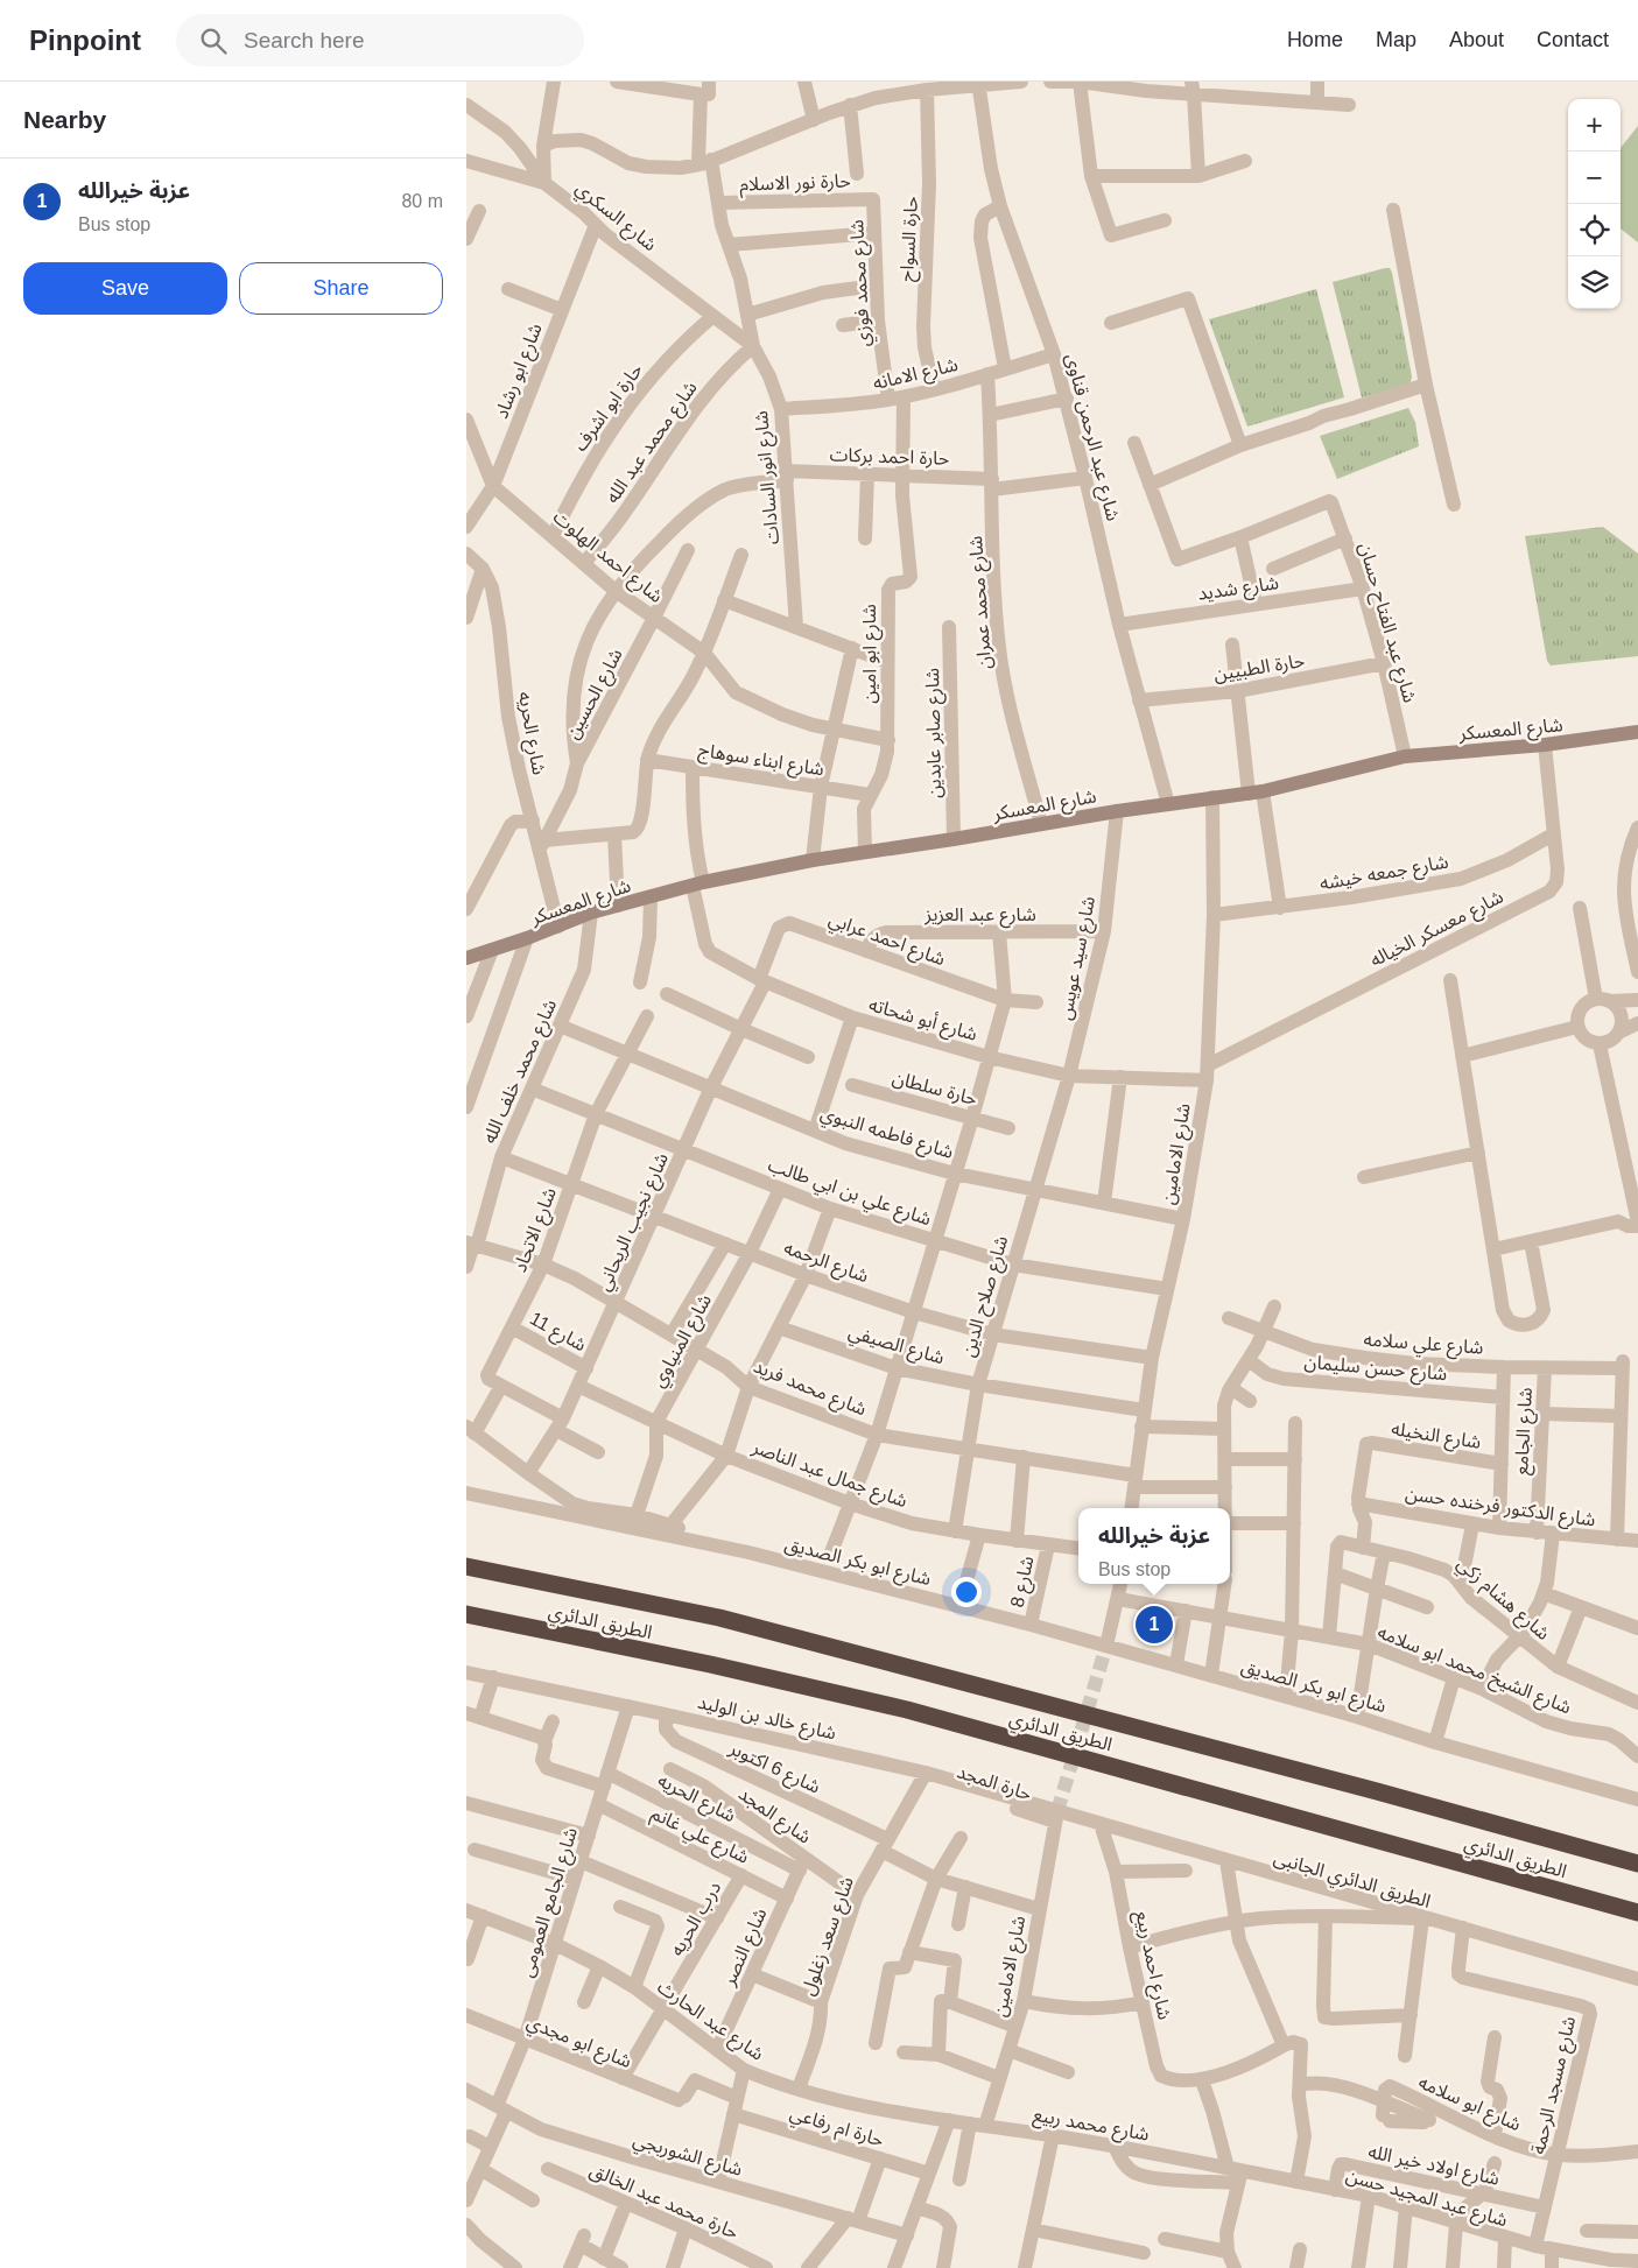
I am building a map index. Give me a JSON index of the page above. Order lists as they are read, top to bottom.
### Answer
{
  "streets": {
    "highway": ["الطريق الدائري"],
    "street": [
      "حارة نور الاسلام",
      "شارع السكري",
      "حارة السواح",
      "شارع محمد فوزي",
      "شارع ابو رشاد",
      "شارع الامانه",
      "حارة ابو اشرف",
      "شارع عبد الرحمن قناوى",
      "شارع محمد عبد الله",
      "حارة احمد بركات",
      "شارع انور السادات",
      "شارع احمد الهلوت",
      "شارع شديد",
      "شارع محمد عمران",
      "شارع عبد الفتاح حسان",
      "شارع ابو امين",
      "حارة الطبيين",
      "شارع الحسين",
      "شارع المعسكر",
      "شارع الحريه",
      "شارع صابر عابدين",
      "شارع ابناء سوهاج",
      "شارع جمعه خيشه",
      "شارع عبد العزيز",
      "شارع معسكر الخياله",
      "شارع احمد عرابي",
      "شارع سيد عويس",
      "شارع أبو شحاته",
      "شارع محمد خلف الله",
      "حارة سلطان",
      "شارع فاطمه النبوي",
      "شارع الامامين",
      "شارع علي بن ابي طالب",
      "شارع نجيب الريحاني",
      "شارع الاتحاد",
      "شارع الرحمه",
      "شارع صلاح الدين",
      "شارع 11",
      "شارع المنياوي",
      "شارع علي سلامه",
      "شارع الصيفي",
      "شارع حسن سليمان",
      "شارع محمد فريد",
      "شارع الجامع",
      "شارع النخيله",
      "شارع جمال عبد الناصر",
      "شارع الدكتور فرخنده حسن",
      "شارع ابو بكر الصديق",
      "شارع 8",
      "شارع هشام زكي",
      "شارع الشيخ محمد ابو سلامه",
      "شارع خالد بن الوليد",
      "شارع 6 اكتوبر",
      "شارع المجد",
      "شارع علي غانم",
      "الطريق الدائري الجانبى",
      "شارع الجامع العمومى",
      "درب الحريه",
      "شارع سعد زغلول",
      "شارع النصر",
      "شارع احمد ربيع",
      "شارع عبد الحارث",
      "شارع ابو مجدي",
      "شارع مسجد الرحمة",
      "شارع ابو سلامه",
      "شارع محمد ربيع",
      "حارة ام رفاعي",
      "شارع الشوربجي",
      "شارع اولاد خير الله",
      "شارع عبد المجيد حسن",
      "حارة محمد عبد الخالق"
    ]
  },
  "crossings": [
    ["حارة نور الاسلام", "شارع محمد فوزي"],
    ["حارة نور الاسلام", "شارع انور السادات"],
    ["شارع السكري", "شارع ابو رشاد"],
    ["شارع السكري", "حارة ابو اشرف"],
    ["شارع السكري", "شارع محمد عبد الله"],
    ["شارع السكري", "شارع انور السادات"],
    ["حارة السواح", "شارع الامانه"],
    ["شارع محمد فوزي", "شارع الامانه"],
    ["شارع محمد فوزي", "شارع ابو امين"],
    ["شارع ابو رشاد", "شارع احمد الهلوت"],
    ["شارع الامانه", "شارع عبد الرحمن قناوى"],
    ["شارع الامانه", "شارع انور السادات"],
    ["شارع الامانه", "شارع محمد عمران"],
    ["شارع الامانه", "شارع ابو امين"],
    ["حارة ابو اشرف", "شارع احمد الهلوت"],
    ["شارع عبد الرحمن قناوى", "حارة احمد بركات"],
    ["شارع عبد الرحمن قناوى", "شارع شديد"],
    ["شارع عبد الرحمن قناوى", "حارة الطبيين"],
    ["شارع عبد الرحمن قناوى", "شارع المعسكر"],
    ["شارع محمد عبد الله", "شارع انور السادات"],
    ["شارع محمد عبد الله", "شارع احمد الهلوت"],
    ["حارة احمد بركات", "شارع انور السادات"],
    ["حارة احمد بركات", "شارع احمد الهلوت"],
    ["حارة احمد بركات", "شارع محمد عمران"],
    ["حارة احمد بركات", "شارع ابو امين"],
    ["حارة احمد بركات", "شارع الحسين"],
    ["شارع احمد الهلوت", "شارع ابو امين"],
    ["شارع احمد الهلوت", "شارع الحسين"],
    ["شارع شديد", "شارع عبد الفتاح حسان"],
    ["شارع محمد عمران", "شارع المعسكر"],
    ["شارع عبد الفتاح حسان", "حارة الطبيين"],
    ["شارع عبد الفتاح حسان", "شارع المعسكر"],
    ["شارع ابو امين", "شارع المعسكر"],
    ["شارع ابو امين", "شارع ابناء سوهاج"],
    ["شارع الحسين", "شارع الحريه"],
    ["شارع المعسكر", "شارع الحريه"],
    ["شارع المعسكر", "شارع صابر عابدين"],
    ["شارع المعسكر", "شارع معسكر الخياله"],
    ["شارع المعسكر", "شارع سيد عويس"],
    ["شارع المعسكر", "شارع أبو شحاته"],
    ["شارع المعسكر", "شارع محمد خلف الله"],
    ["شارع المعسكر", "شارع الامامين"],
    ["شارع الحريه", "شارع المجد"],
    ["شارع الحريه", "شارع الجامع العمومى"],
    ["شارع الحريه", "شارع النصر"],
    ["شارع ابناء سوهاج", "شارع أبو شحاته"],
    ["شارع جمعه خيشه", "شارع معسكر الخياله"],
    ["شارع جمعه خيشه", "شارع الامامين"],
    ["شارع عبد العزيز", "شارع احمد عرابي"],
    ["شارع عبد العزيز", "شارع سيد عويس"],
    ["شارع معسكر الخياله", "شارع الامامين"],
    ["شارع احمد عرابي", "شارع أبو شحاته"],
    ["شارع احمد عرابي", "شارع نجيب الريحاني"],
    ["شارع سيد عويس", "شارع أبو شحاته"],
    ["شارع سيد عويس", "شارع صلاح الدين"],
    ["شارع أبو شحاته", "شارع الامامين"],
    ["شارع أبو شحاته", "شارع نجيب الريحاني"],
    ["شارع أبو شحاته", "شارع صلاح الدين"],
    ["شارع محمد خلف الله", "شارع فاطمه النبوي"],
    ["شارع محمد خلف الله", "شارع علي بن ابي طالب"],
    ["شارع محمد خلف الله", "شارع الرحمه"],
    ["شارع محمد خلف الله", "شارع محمد فريد"],
    ["شارع فاطمه النبوي", "شارع الامامين"],
    ["شارع فاطمه النبوي", "شارع نجيب الريحاني"],
    ["شارع فاطمه النبوي", "شارع الاتحاد"],
    ["شارع فاطمه النبوي", "شارع صلاح الدين"],
    ["شارع الامامين", "شارع علي بن ابي طالب"],
    ["شارع الامامين", "شارع الرحمه"],
    ["شارع الامامين", "شارع الصيفي"],
    ["شارع الامامين", "شارع محمد فريد"],
    ["شارع الامامين", "شارع خالد بن الوليد"],
    ["شارع الامامين", "شارع 6 اكتوبر"],
    ["شارع الامامين", "الطريق الدائري الجانبى"],
    ["شارع الامامين", "شارع محمد ربيع"],
    ["شارع علي بن ابي طالب", "شارع نجيب الريحاني"],
    ["شارع علي بن ابي طالب", "شارع الاتحاد"],
    ["شارع علي بن ابي طالب", "شارع صلاح الدين"],
    ["شارع علي بن ابي طالب", "شارع المنياوي"],
    ["شارع نجيب الريحاني", "شارع الرحمه"],
    ["شارع نجيب الريحاني", "شارع 11"],
    ["شارع نجيب الريحاني", "شارع محمد فريد"],
    ["شارع نجيب الريحاني", "شارع جمال عبد الناصر"],
    ["شارع الاتحاد", "شارع الرحمه"],
    ["شارع الاتحاد", "شارع 11"],
    ["شارع الاتحاد", "شارع محمد فريد"],
    ["شارع الرحمه", "شارع صلاح الدين"],
    ["شارع الرحمه", "شارع المنياوي"],
    ["شارع صلاح الدين", "شارع الصيفي"],
    ["شارع صلاح الدين", "شارع محمد فريد"],
    ["شارع صلاح الدين", "شارع جمال عبد الناصر"],
    ["شارع المنياوي", "شارع محمد فريد"],
    ["شارع المنياوي", "شارع جمال عبد الناصر"],
    ["شارع علي سلامه", "شارع الجامع"],
    ["شارع الجامع", "شارع الدكتور فرخنده حسن"],
    ["شارع النخيله", "شارع الدكتور فرخنده حسن"],
    ["شارع جمال عبد الناصر", "شارع 8"],
    ["شارع ابو بكر الصديق", "شارع 8"],
    ["شارع خالد بن الوليد", "شارع 6 اكتوبر"],
    ["شارع خالد بن الوليد", "الطريق الدائري الجانبى"],
    ["شارع خالد بن الوليد", "شارع الجامع العمومى"],
    ["شارع خالد بن الوليد", "شارع سعد زغلول"],
    ["شارع 6 اكتوبر", "شارع سعد زغلول"],
    ["شارع المجد", "شارع سعد زغلول"],
    ["شارع المجد", "شارع النصر"],
    ["شارع علي غانم", "شارع الجامع العمومى"],
    ["شارع علي غانم", "درب الحريه"],
    ["شارع علي غانم", "شارع النصر"],
    ["الطريق الدائري الجانبى", "شارع احمد ربيع"],
    ["الطريق الدائري الجانبى", "شارع مسجد الرحمة"],
    ["شارع الجامع العمومى", "شارع عبد الحارث"],
    ["شارع الجامع العمومى", "شارع ابو مجدي"],
    ["شارع الجامع العمومى", "شارع الشوربجي"],
    ["درب الحريه", "شارع عبد الحارث"],
    ["درب الحريه", "شارع ابو مجدي"],
    ["شارع سعد زغلول", "شارع عبد الحارث"],
    ["شارع النصر", "شارع عبد الحارث"],
    ["شارع عبد الحارث", "شارع محمد ربيع"],
    ["شارع مسجد الرحمة", "شارع ابو سلامه"],
    ["شارع مسجد الرحمة", "شارع اولاد خير الله"],
    ["شارع مسجد الرحمة", "شارع عبد المجيد حسن"],
    ["شارع محمد ربيع", "شارع عبد المجيد حسن"],
    ["شارع اولاد خير الله", "شارع عبد المجيد حسن"]
  ],
  "page": {
    "header": "Pinpoint",
    "search": "Search here",
    "nav": [
      "Home",
      "Map",
      "About",
      "Contact"
    ],
    "heading": "Nearby",
    "map_buttons": ["+", "−"],
    "list": [
      {
        "mark": "1",
        "name": "عزبة خيرالله",
        "note": "Bus stop",
        "value": "80 m"
      }
    ],
    "buttons": ["Save", "Share"],
    "popup": ["عزبة خيرالله", "Bus stop"],
    "pins": "1"
  }
}
